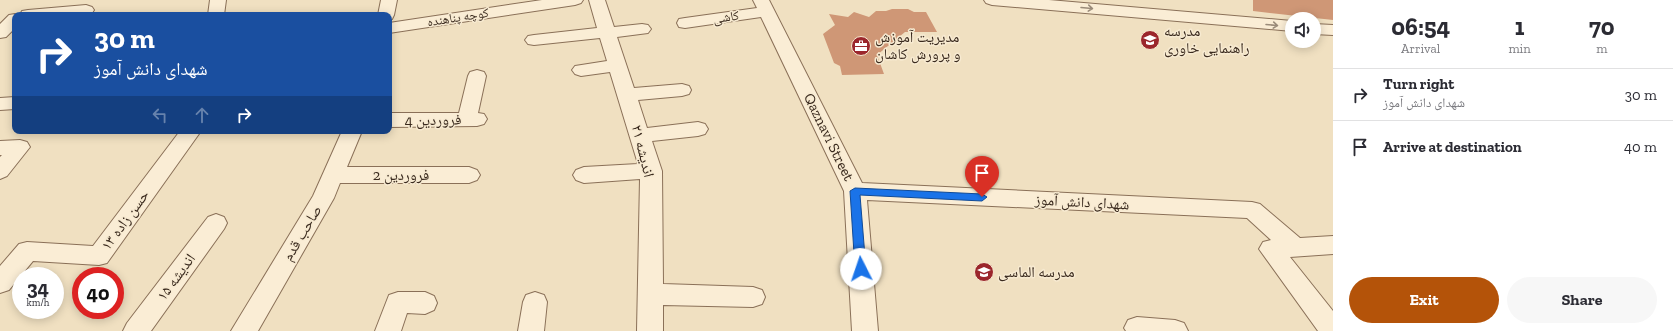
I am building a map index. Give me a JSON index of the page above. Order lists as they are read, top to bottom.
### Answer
{
  "streets": {
    "street": [
      "کوچه پناهنده",
      "کاشی",
      "فروردین 4",
      "Qaznavi Street",
      "اندیشه ۲۱",
      "فروردین 2",
      "شهدای دانش آموز",
      "حسن زاده ۱۳",
      "صاحب قدم",
      "اندیشه ۱۵"
    ]
  },
  "crossings": [
    ["کاشی", "Qaznavi Street"],
    ["Qaznavi Street", "شهدای دانش آموز"],
    ["فروردین 2", "صاحب قدم"]
  ],
  "places": {
    "school or university": ["مدرسه راهنمایی خاوری", "مدرسه الماسی"],
    "office": ["مدیریت آموزش و پرورش کاشان"]
  },
  "page": {
    "eta": [
      "06:54",
      "Arrival",
      "1",
      "min",
      "70",
      "m"
    ],
    "turn": ["30 m", "شهدای دانش آموز"],
    "list": [
      {
        "name": "Turn right",
        "note": "شهدای دانش آموز",
        "value": "30 m"
      },
      {
        "name": "Arrive at destination",
        "value": "40 m"
      }
    ],
    "speed": "34 km/h",
    "limit": "40",
    "buttons": ["Exit", "Share"]
  }
}
